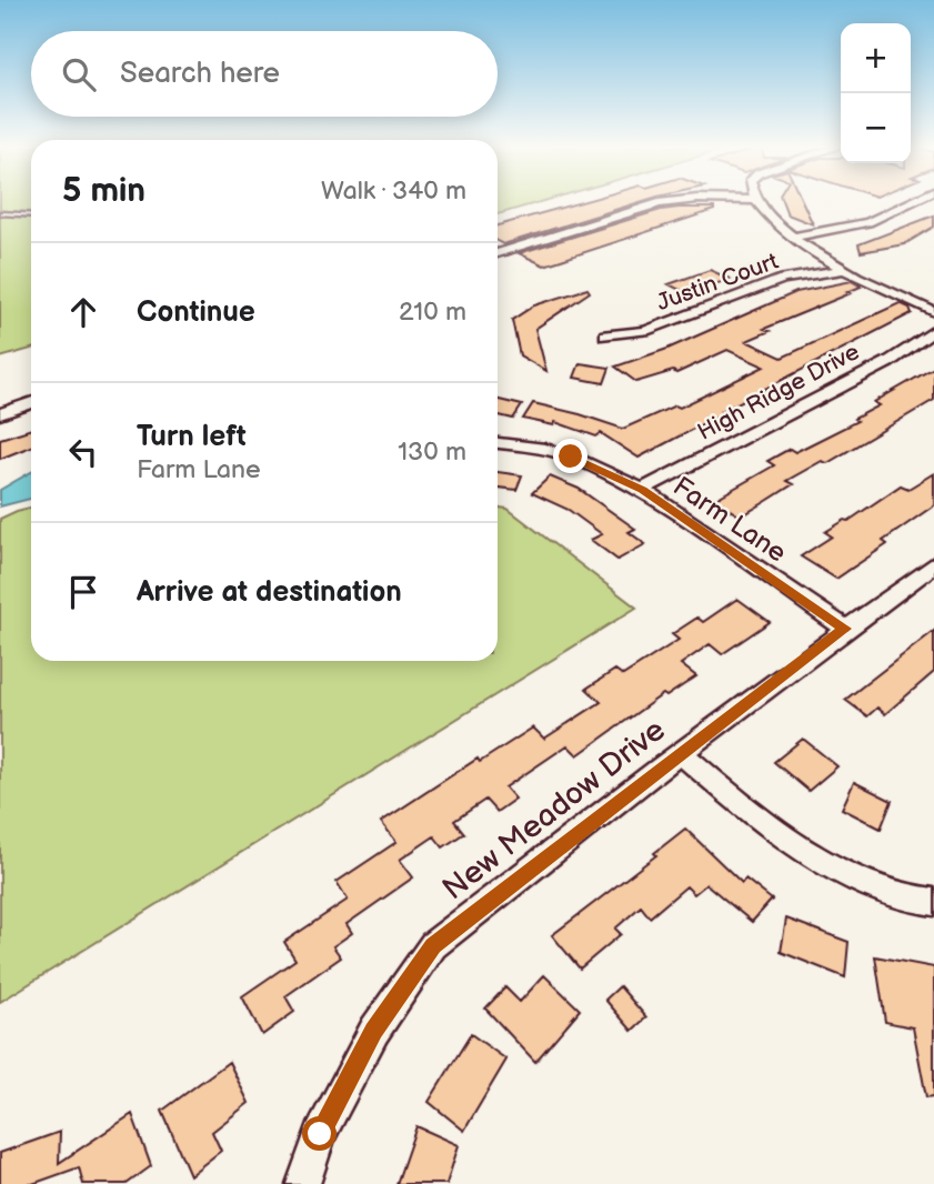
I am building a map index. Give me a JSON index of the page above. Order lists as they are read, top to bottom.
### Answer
{
  "streets": {
    "street": [
      "Justin Court",
      "High Ridge Drive",
      "Farm Lane",
      "New Meadow Drive"
    ]
  },
  "crossings": [
    ["High Ridge Drive", "Farm Lane"],
    ["Farm Lane", "New Meadow Drive"]
  ],
  "page": {
    "map_buttons": ["+", "−"],
    "search": "Search here",
    "heading": ["5 min", "Walk · 340 m"],
    "list": [
      ["Continue", "210 m"],
      ["Turn left", "Farm Lane", "130 m"],
      "Arrive at destination"
    ]
  }
}
